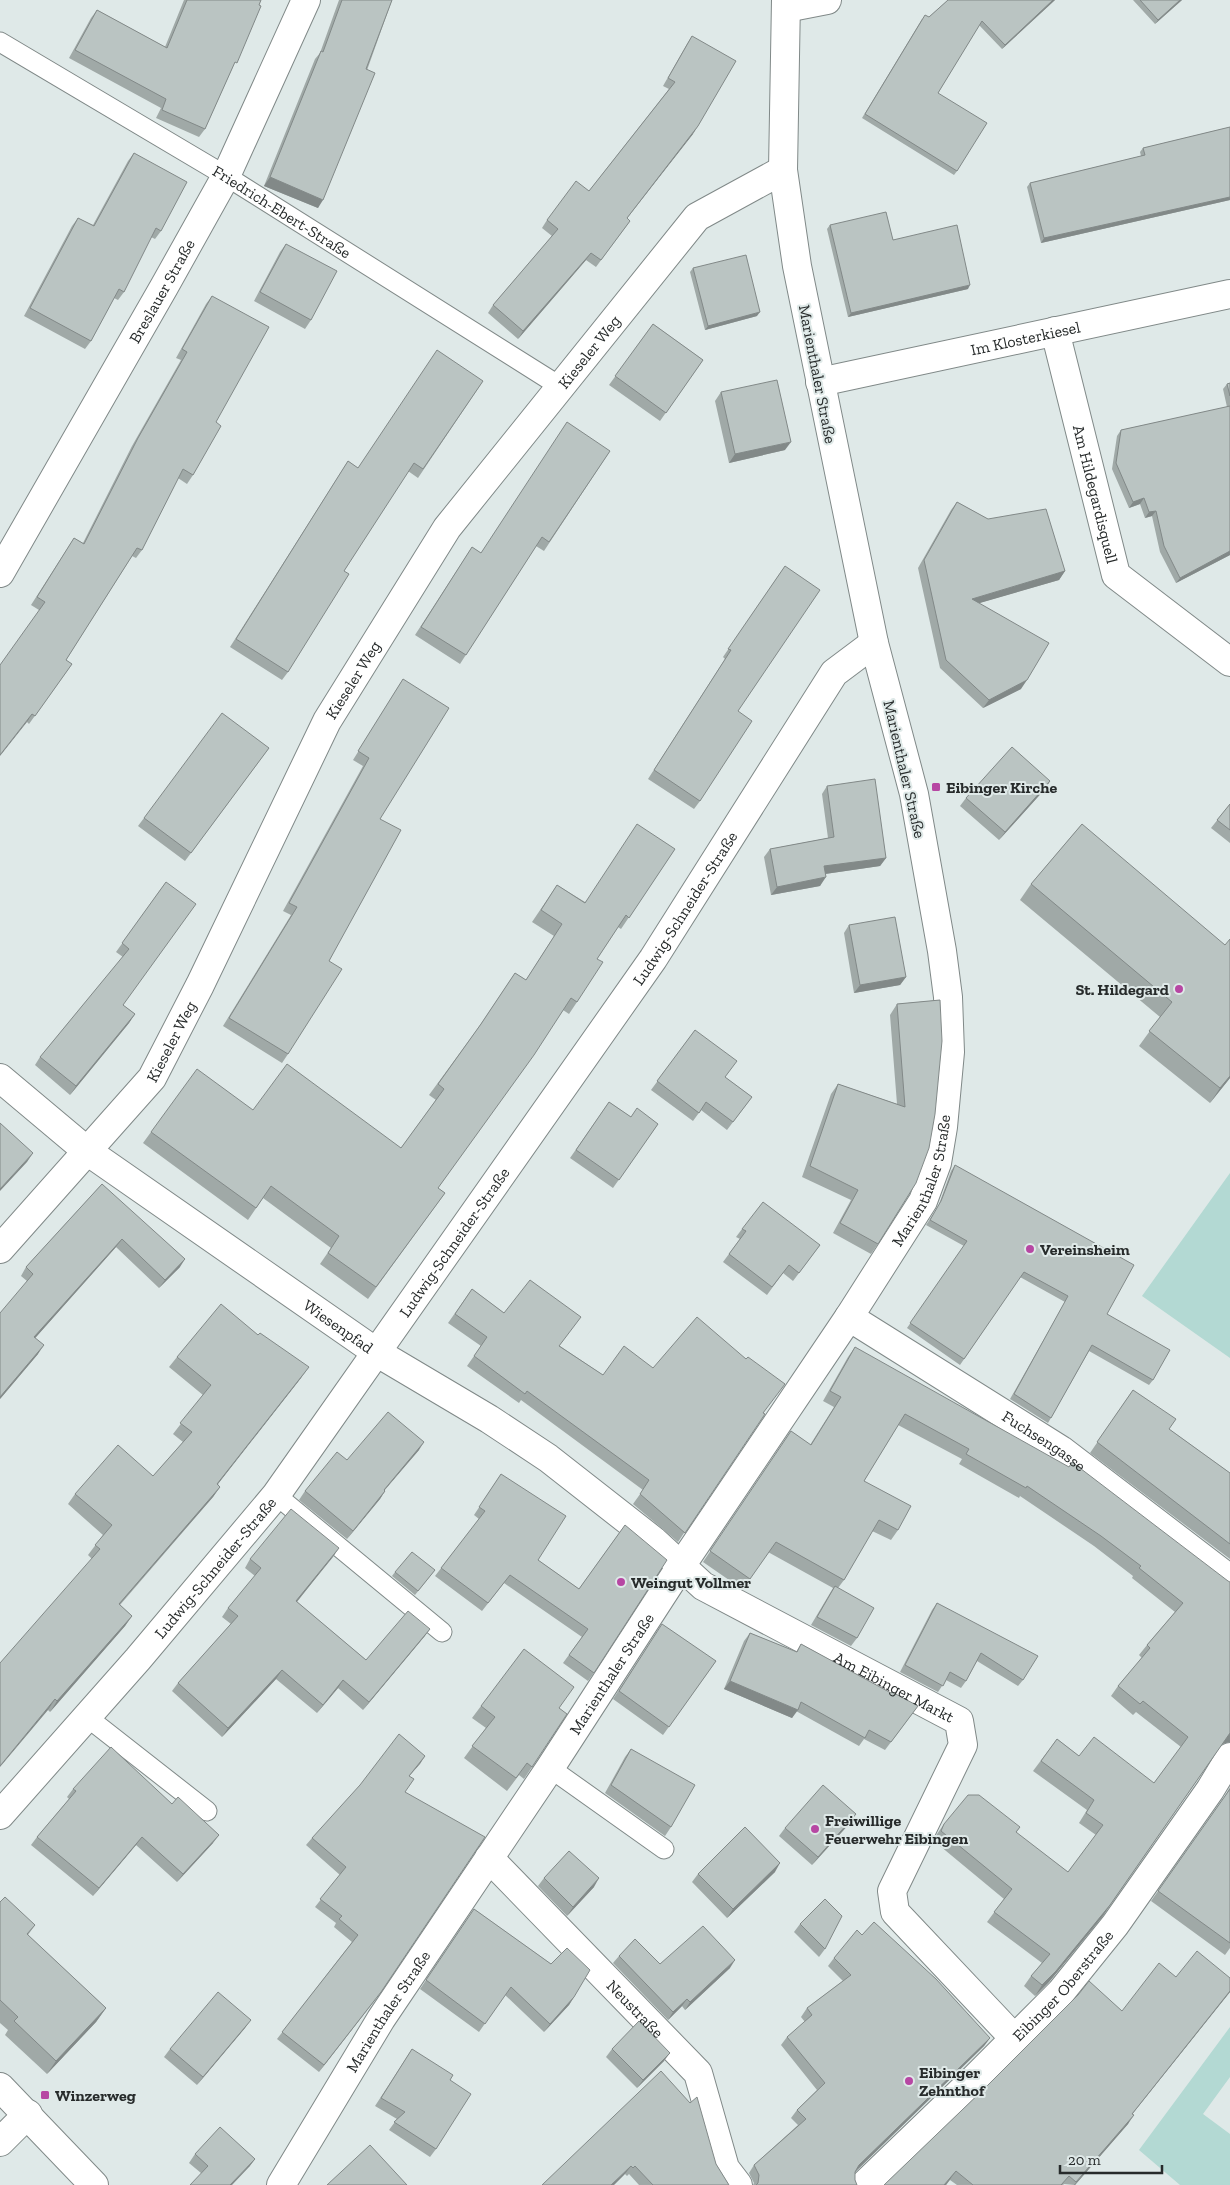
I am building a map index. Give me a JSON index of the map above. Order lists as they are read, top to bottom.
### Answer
{
  "streets": {
    "street": [
      "Breslauer Straße",
      "Im Klosterkiesel",
      "Kieseler Weg",
      "Marienthaler Straße",
      "Am Hildegardisquell",
      "Ludwig-Schneider-Straße",
      "Wiesenpfad",
      "Fuchsengasse",
      "Am Eibinger Markt",
      "Eibinger Oberstraße",
      "Neustraße"
    ],
    "lane": ["Friedrich-Ebert-Straße"]
  },
  "crossings": [
    ["Friedrich-Ebert-Straße", "Breslauer Straße"],
    ["Friedrich-Ebert-Straße", "Kieseler Weg"],
    ["Im Klosterkiesel", "Marienthaler Straße"],
    ["Im Klosterkiesel", "Am Hildegardisquell"],
    ["Kieseler Weg", "Marienthaler Straße"],
    ["Kieseler Weg", "Wiesenpfad"],
    ["Marienthaler Straße", "Ludwig-Schneider-Straße"],
    ["Marienthaler Straße", "Wiesenpfad"],
    ["Marienthaler Straße", "Fuchsengasse"],
    ["Marienthaler Straße", "Am Eibinger Markt"],
    ["Marienthaler Straße", "Neustraße"],
    ["Ludwig-Schneider-Straße", "Wiesenpfad"],
    ["Wiesenpfad", "Am Eibinger Markt"],
    ["Am Eibinger Markt", "Eibinger Oberstraße"]
  ],
  "places": {
    "transit": ["Eibinger Kirche", "Winzerweg"],
    "other": [
      "St. Hildegard",
      "Vereinsheim",
      "Weingut Vollmer",
      "Freiwillige Feuerwehr Eibingen",
      "Eibinger Zehnthof"
    ]
  },
  "scale_bar": "20 m"
}
